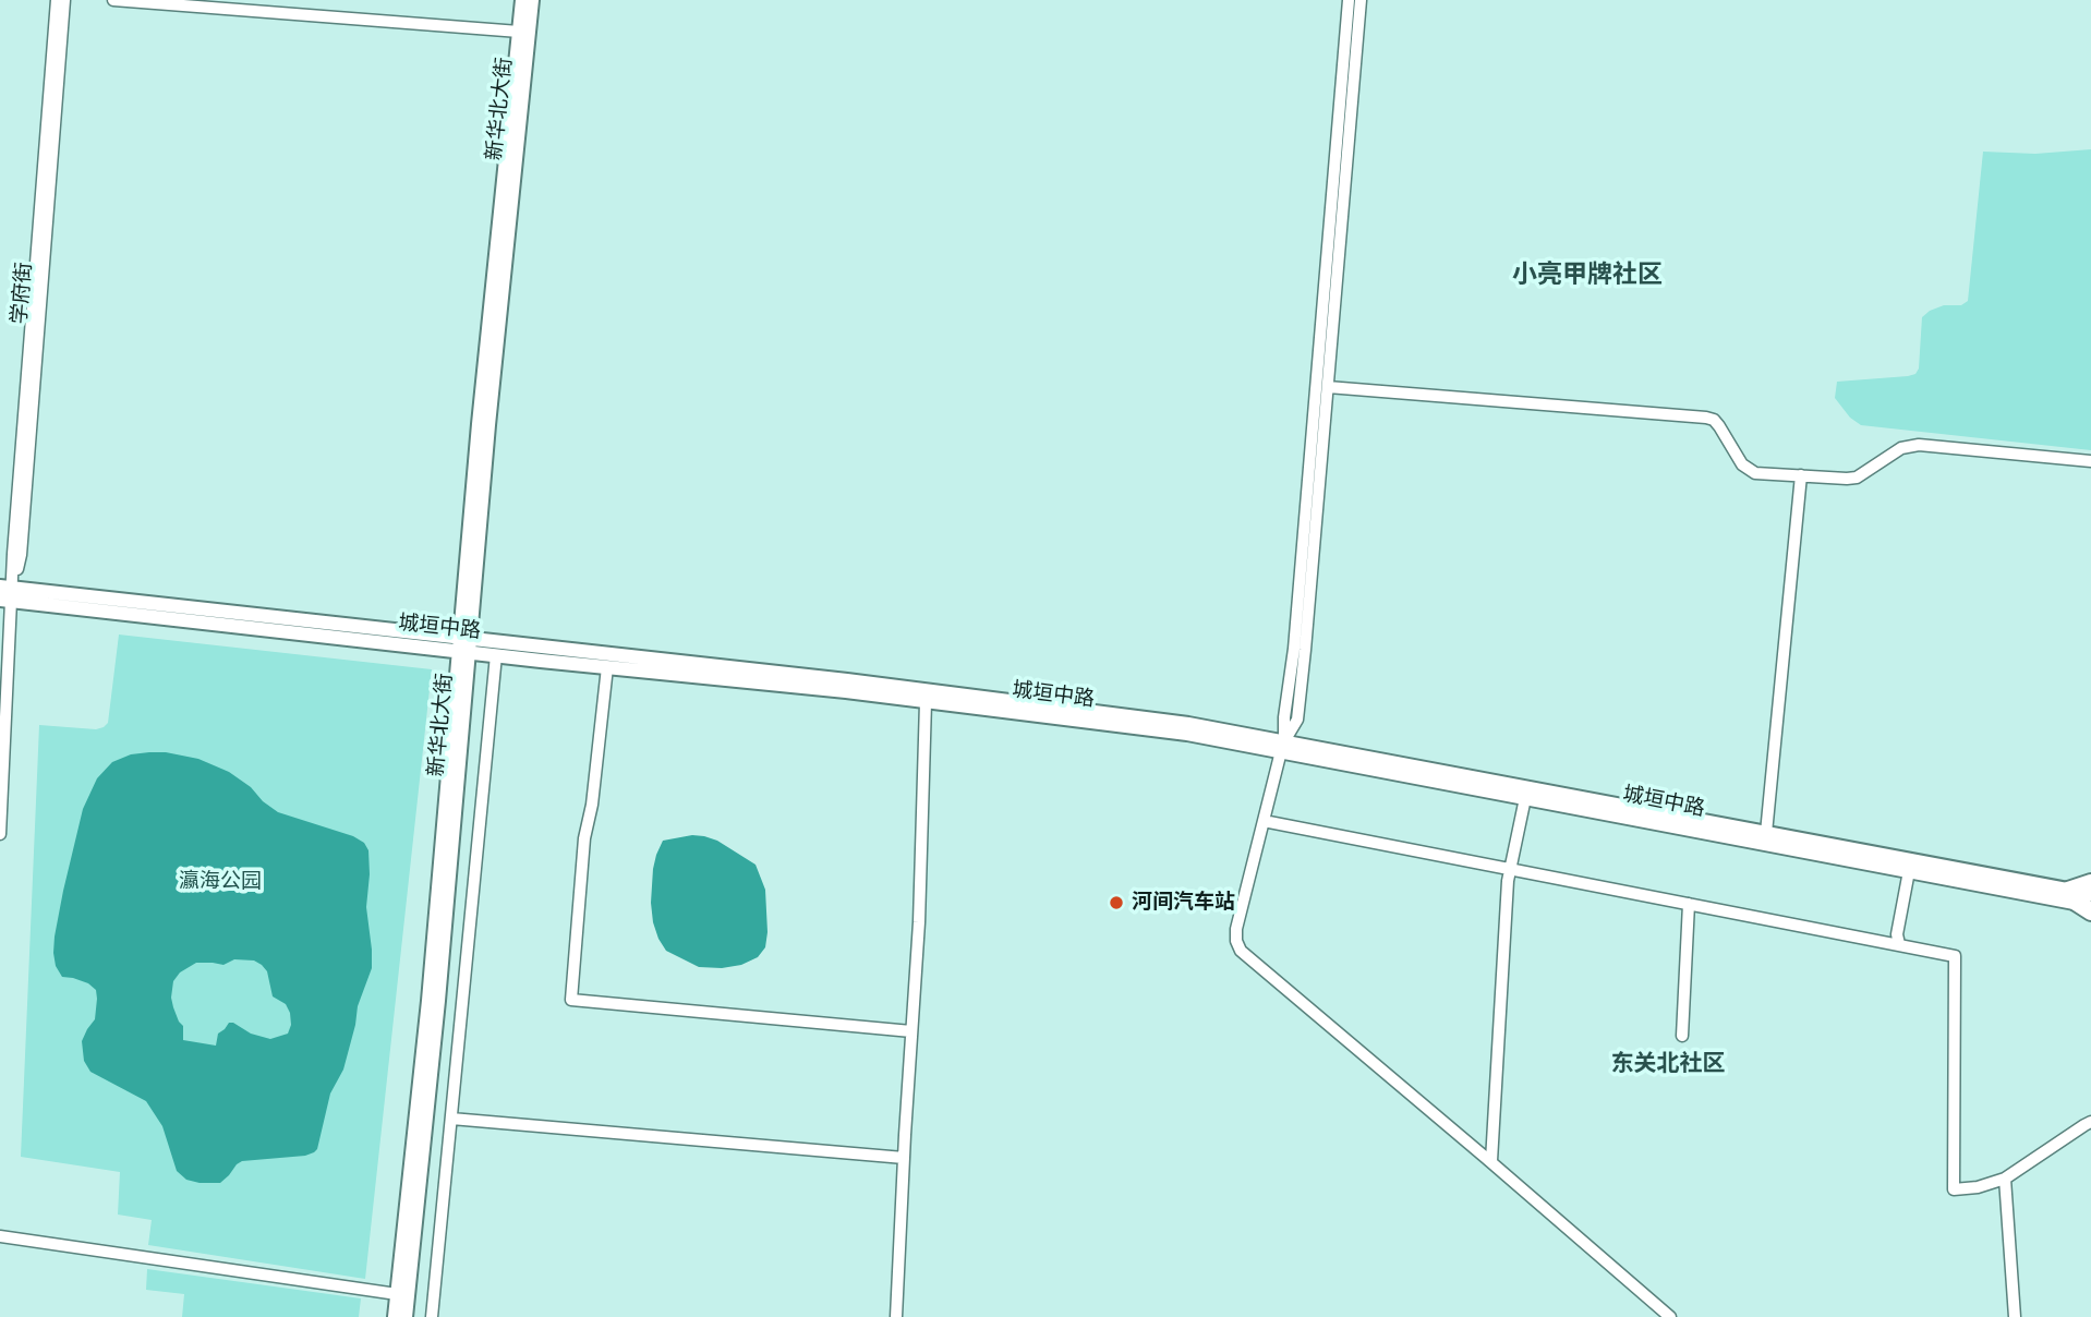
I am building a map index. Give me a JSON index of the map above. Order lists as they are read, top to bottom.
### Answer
{
  "streets": {
    "main road": ["新华北大街", "城垣中路"],
    "street": ["学府街"]
  },
  "crossings": [
    ["新华北大街", "城垣中路"],
    ["学府街", "城垣中路"]
  ],
  "districts": ["小亮甲牌社区", "东关北社区"],
  "parks": ["瀛海公园"],
  "places": ["河间汽车站"]
}
